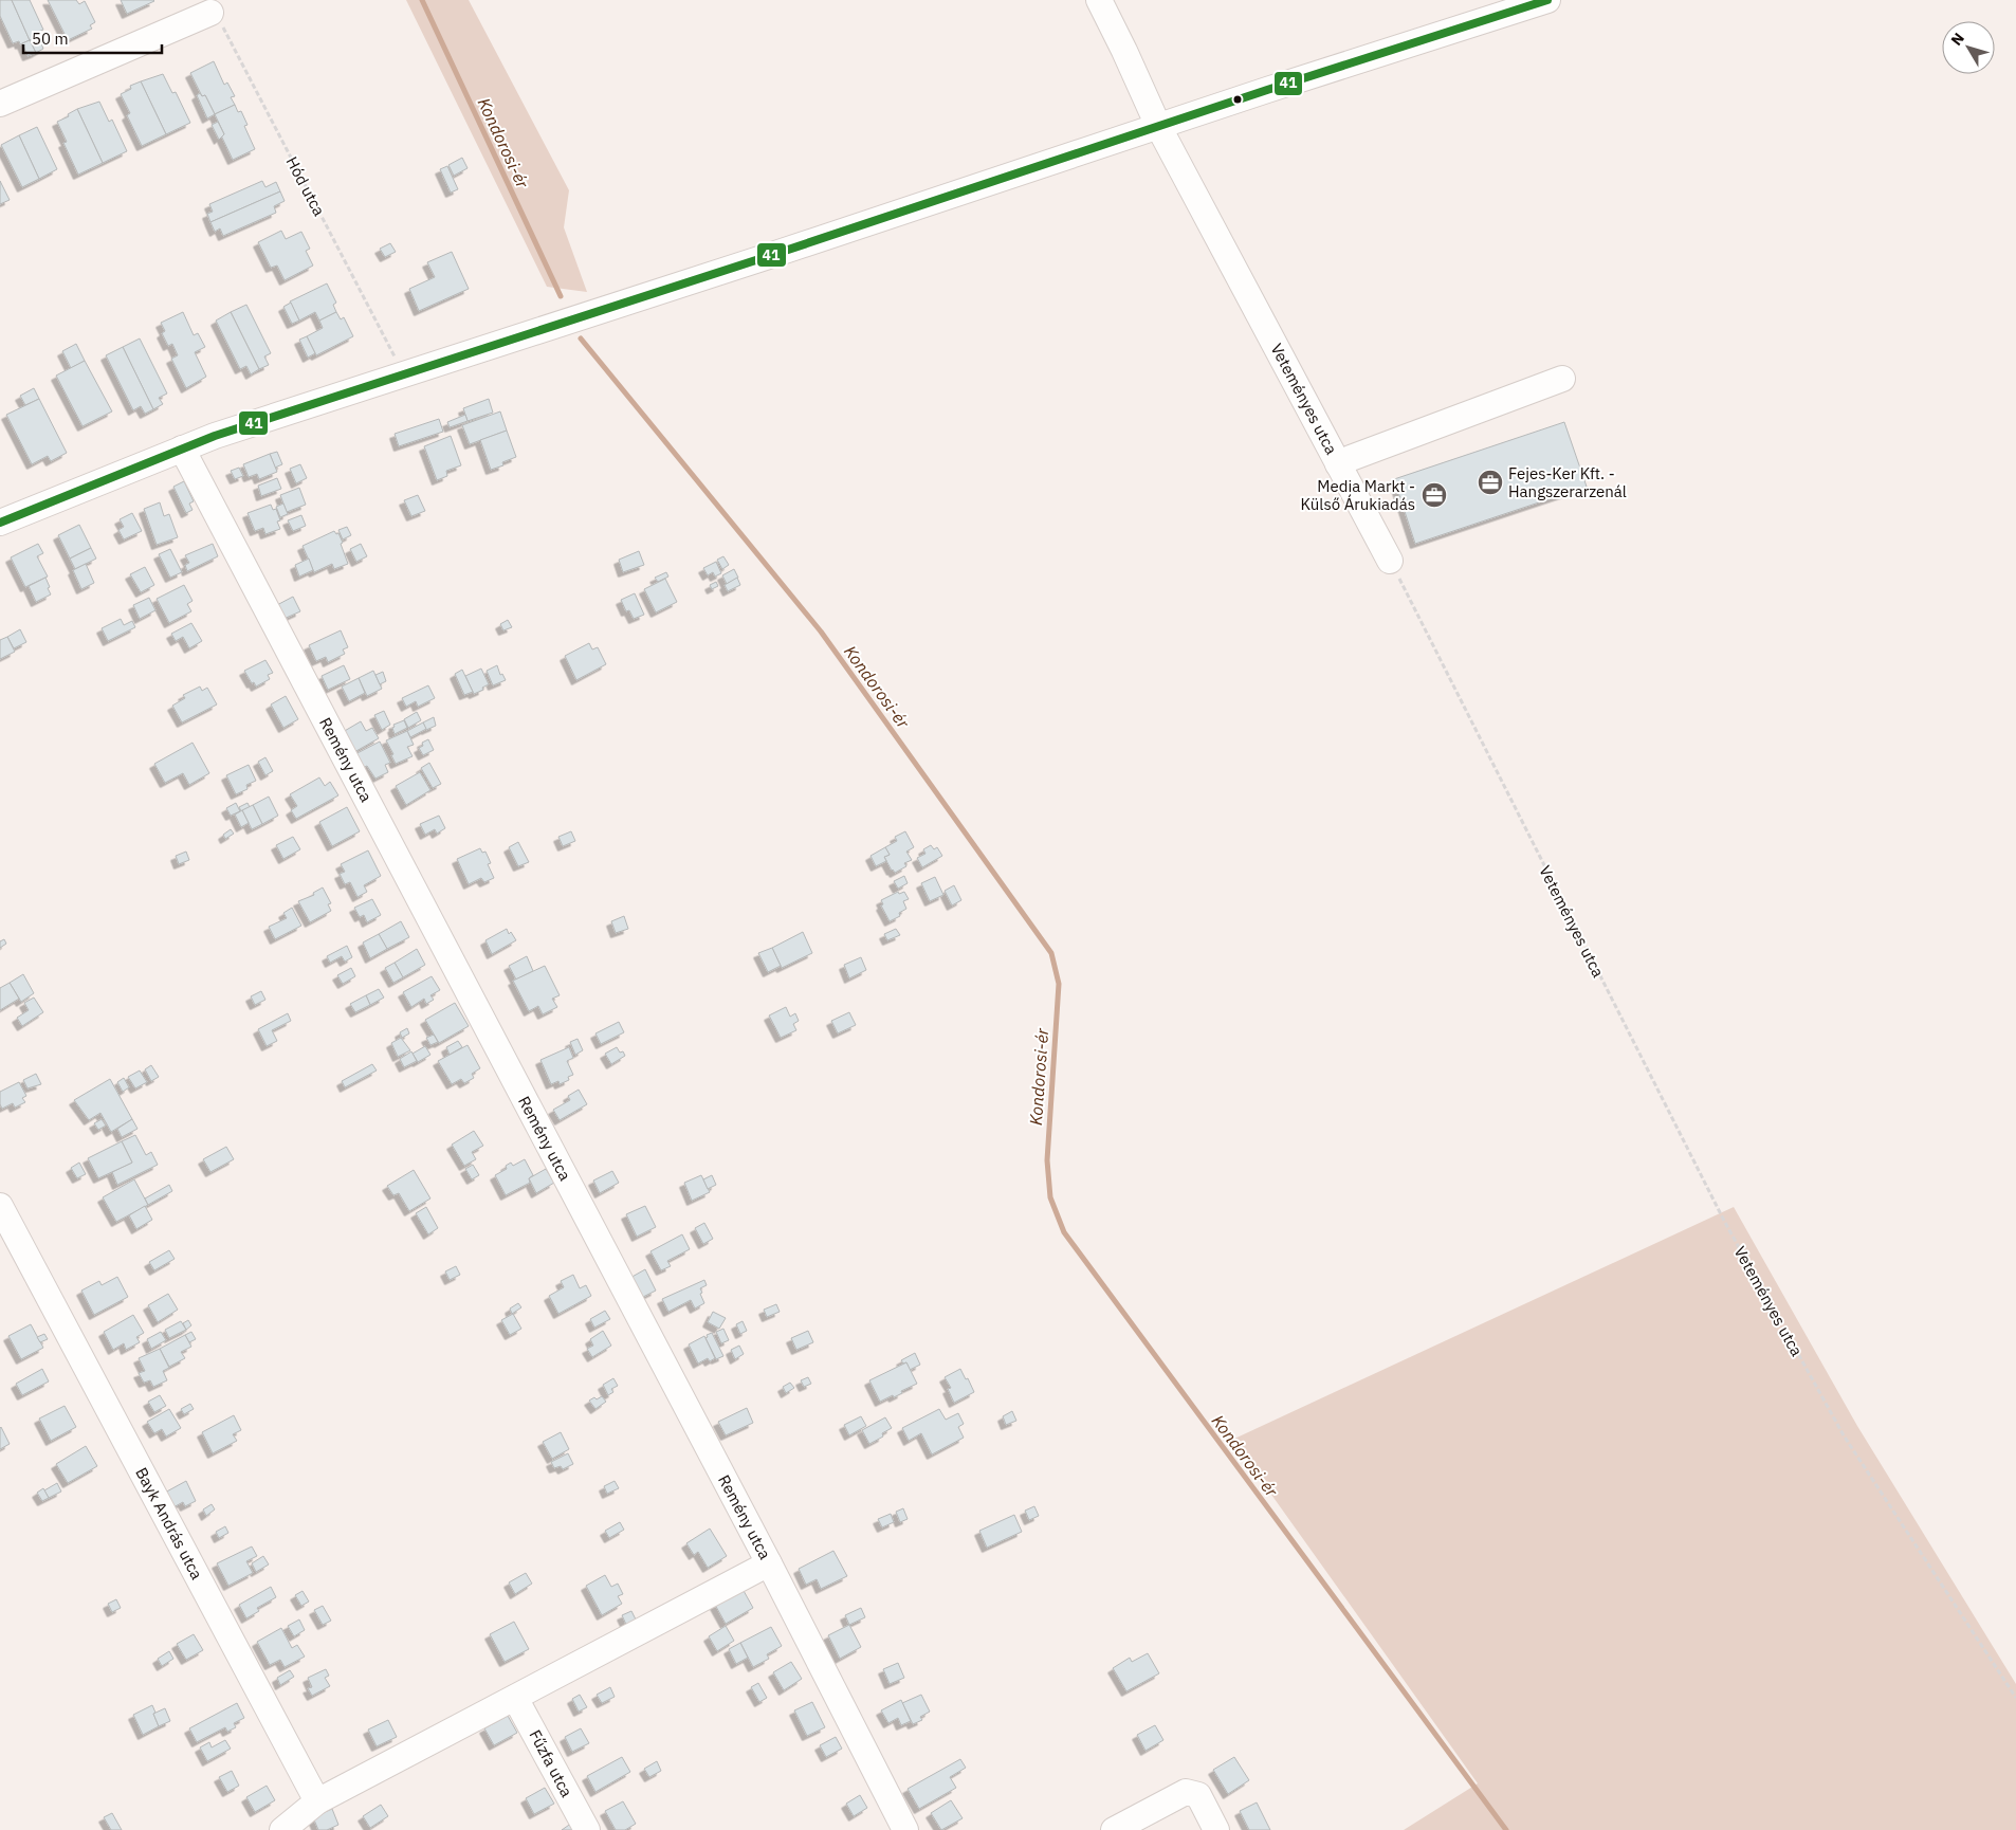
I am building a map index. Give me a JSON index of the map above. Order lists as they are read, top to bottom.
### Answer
{
  "streets": {
    "street": [
      "Veteményes utca",
      "Remény utca",
      "Bayk András utca",
      "Fűzfa utca"
    ],
    "path": ["Hód utca"]
  },
  "water": ["Kondorosi-ér"],
  "places": {
    "office": ["Fejes-Ker Kft. - Hangszerarzenál", "Media Markt - Külső Árukiadás"]
  },
  "lines": ["transit line 41"],
  "scale_bar": "50 m",
  "north": "top left"
}
